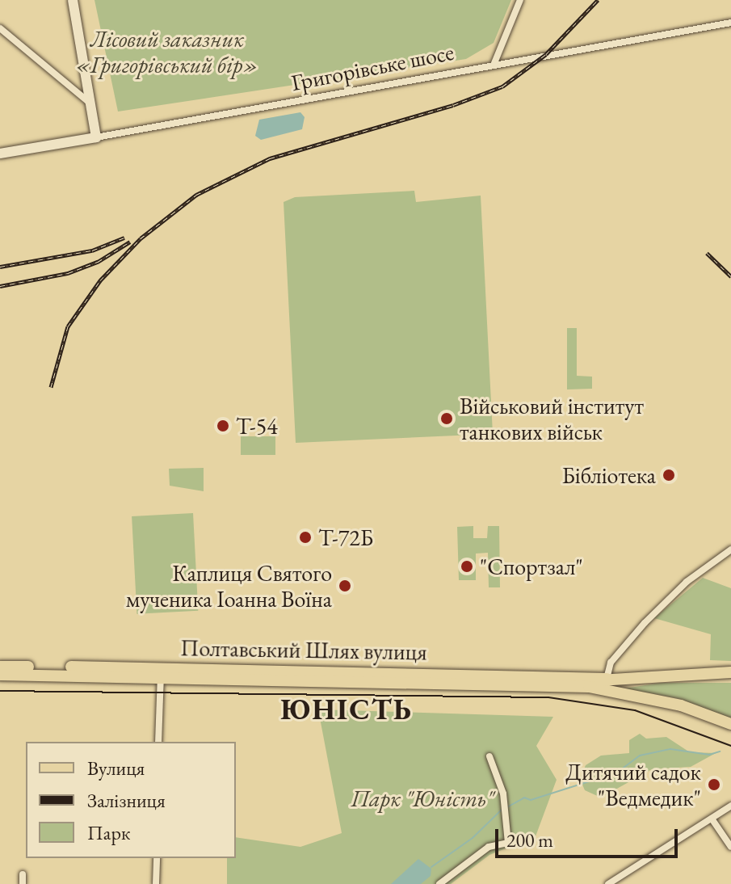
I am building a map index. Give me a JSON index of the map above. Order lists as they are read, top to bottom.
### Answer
{
  "streets": {
    "main road": ["Полтавський Шлях вулиця"],
    "street": ["Григорівське шосе"]
  },
  "districts": ["ЮНІСТЬ"],
  "parks": ["Лісовий заказник «Григорівський бір»", "Парк \"Юність\""],
  "places": [
    "Військовий інститут танкових військ",
    "Т-54",
    "Бібліотека",
    "Т-72Б",
    "\"Спортзал\"",
    "Каплиця Святого мученика Іоанна Воїна",
    "Дитячий садок \"Ведмедик\""
  ],
  "legend": ["Вулиця", "Залізниця", "Парк"],
  "scale_bar": "200 m"
}
